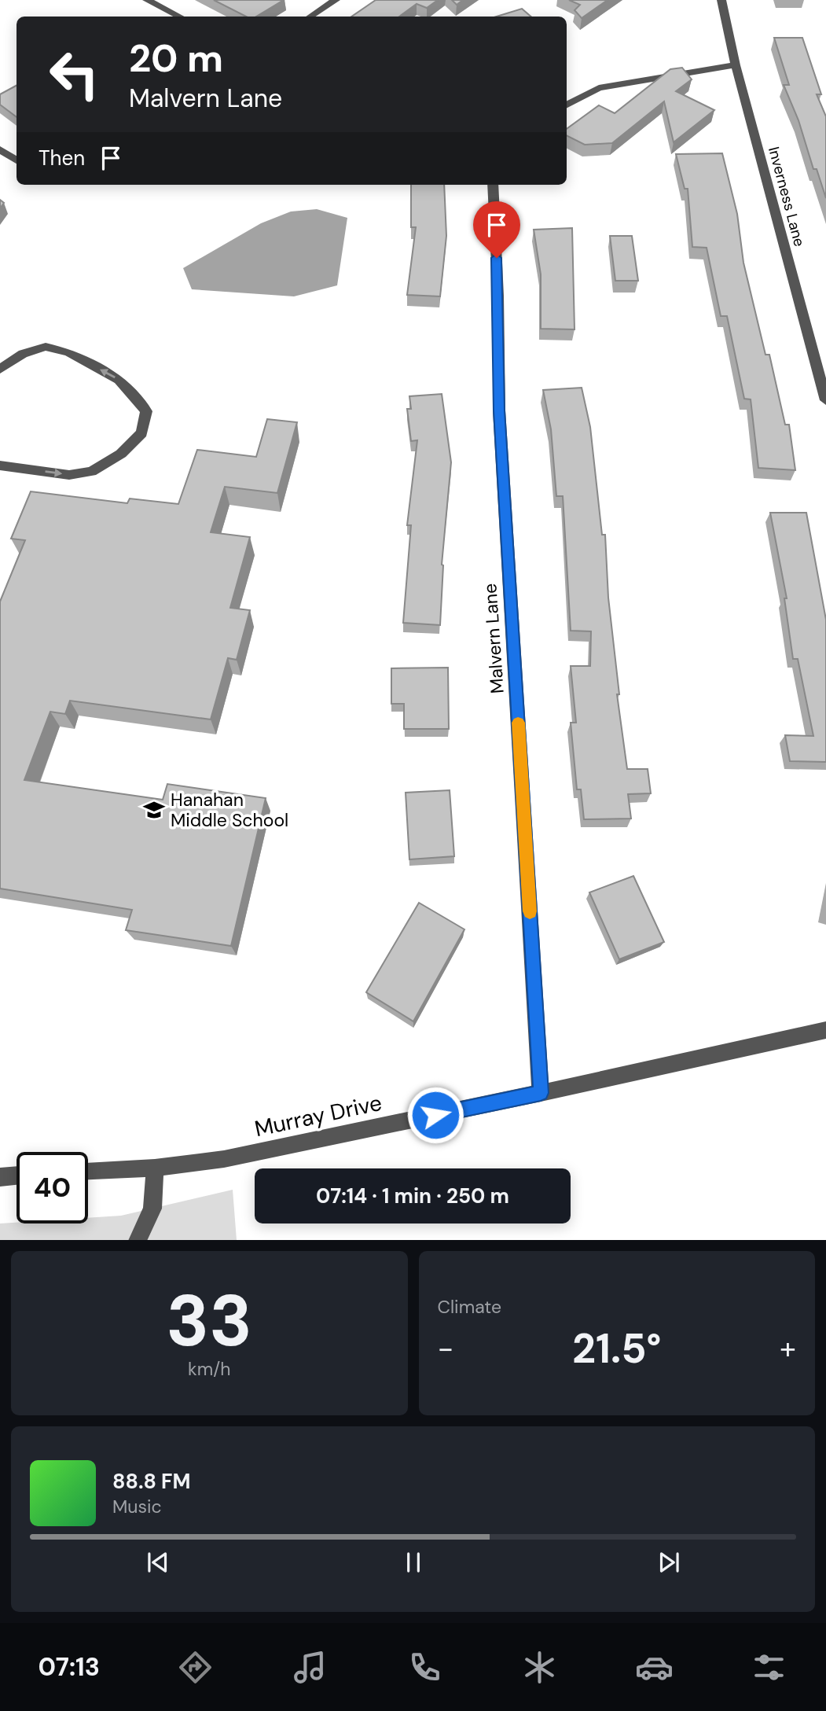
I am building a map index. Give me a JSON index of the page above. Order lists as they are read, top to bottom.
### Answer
{
  "streets": {
    "street": ["Inverness Lane", "Malvern Lane", "Murray Drive"]
  },
  "crossings": [
    ["Malvern Lane", "Murray Drive"]
  ],
  "places": {
    "school or university": ["Hanahan Middle School"]
  },
  "page": {
    "turn": ["20 m", "Malvern Lane"],
    "then": "Then",
    "limit": "40",
    "trip": "07:14 · 1 min · 250 m",
    "tile": [
      ["33", "km/h"],
      "Climate"
    ],
    "heat": ["−", "21.5°", "+"],
    "song": ["88.8 FM", "Music"],
    "tabs": "07:13"
  }
}
